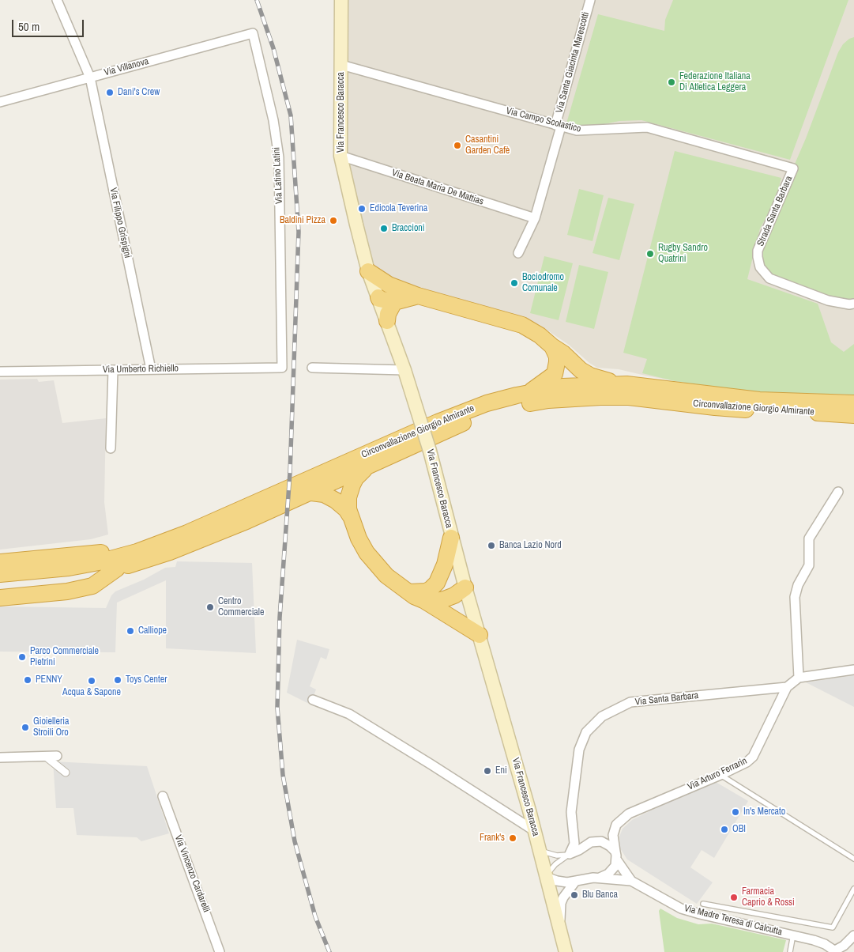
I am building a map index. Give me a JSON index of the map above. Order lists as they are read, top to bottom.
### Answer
{
  "streets": {
    "highway": ["Circonvallazione Giorgio Almirante"],
    "main road": ["Via Francesco Baracca"],
    "street": [
      "Via Santa Giacinta Marescotti",
      "Via Villanova",
      "Via Campo Scolastico",
      "Via Latino Latini",
      "Via Beata Maria De Mattias",
      "Strada Santa Barbara",
      "Via Filippo Grispigni",
      "Via Umberto Richiello",
      "Via Santa Barbara",
      "Via Arturo Ferrarin",
      "Via Vincenzo Cardarelli",
      "Via Madre Teresa di Calcutta"
    ]
  },
  "crossings": [
    ["Via Santa Giacinta Marescotti", "Via Campo Scolastico"],
    ["Via Villanova", "Via Latino Latini"],
    ["Via Villanova", "Via Filippo Grispigni"],
    ["Via Francesco Baracca", "Via Campo Scolastico"],
    ["Via Francesco Baracca", "Via Beata Maria De Mattias"],
    ["Via Campo Scolastico", "Strada Santa Barbara"],
    ["Via Latino Latini", "Via Umberto Richiello"],
    ["Via Filippo Grispigni", "Via Umberto Richiello"],
    ["Via Santa Barbara", "Via Arturo Ferrarin"]
  ],
  "places": [
    "Federazione Italiana Di Atletica Leggera",
    "Dani's Crew",
    "Casantini Garden Cafè",
    "Edicola Teverina",
    "Baldini Pizza",
    "Braccioni",
    "Rugby Sandro Quatrini",
    "Bociodromo Comunale",
    "Banca Lazio Nord",
    "Centro Commerciale",
    "Calliope",
    "Parco Commerciale Pietrini",
    "PENNY",
    "Toys Center",
    "Acqua & Sapone",
    "Gioielleria Stroili Oro",
    "Eni",
    "In's Mercato",
    "OBI",
    "Frank's",
    "Blu Banca",
    "Farmacia Caprio & Rossi"
  ],
  "scale_bar": "50 m"
}
